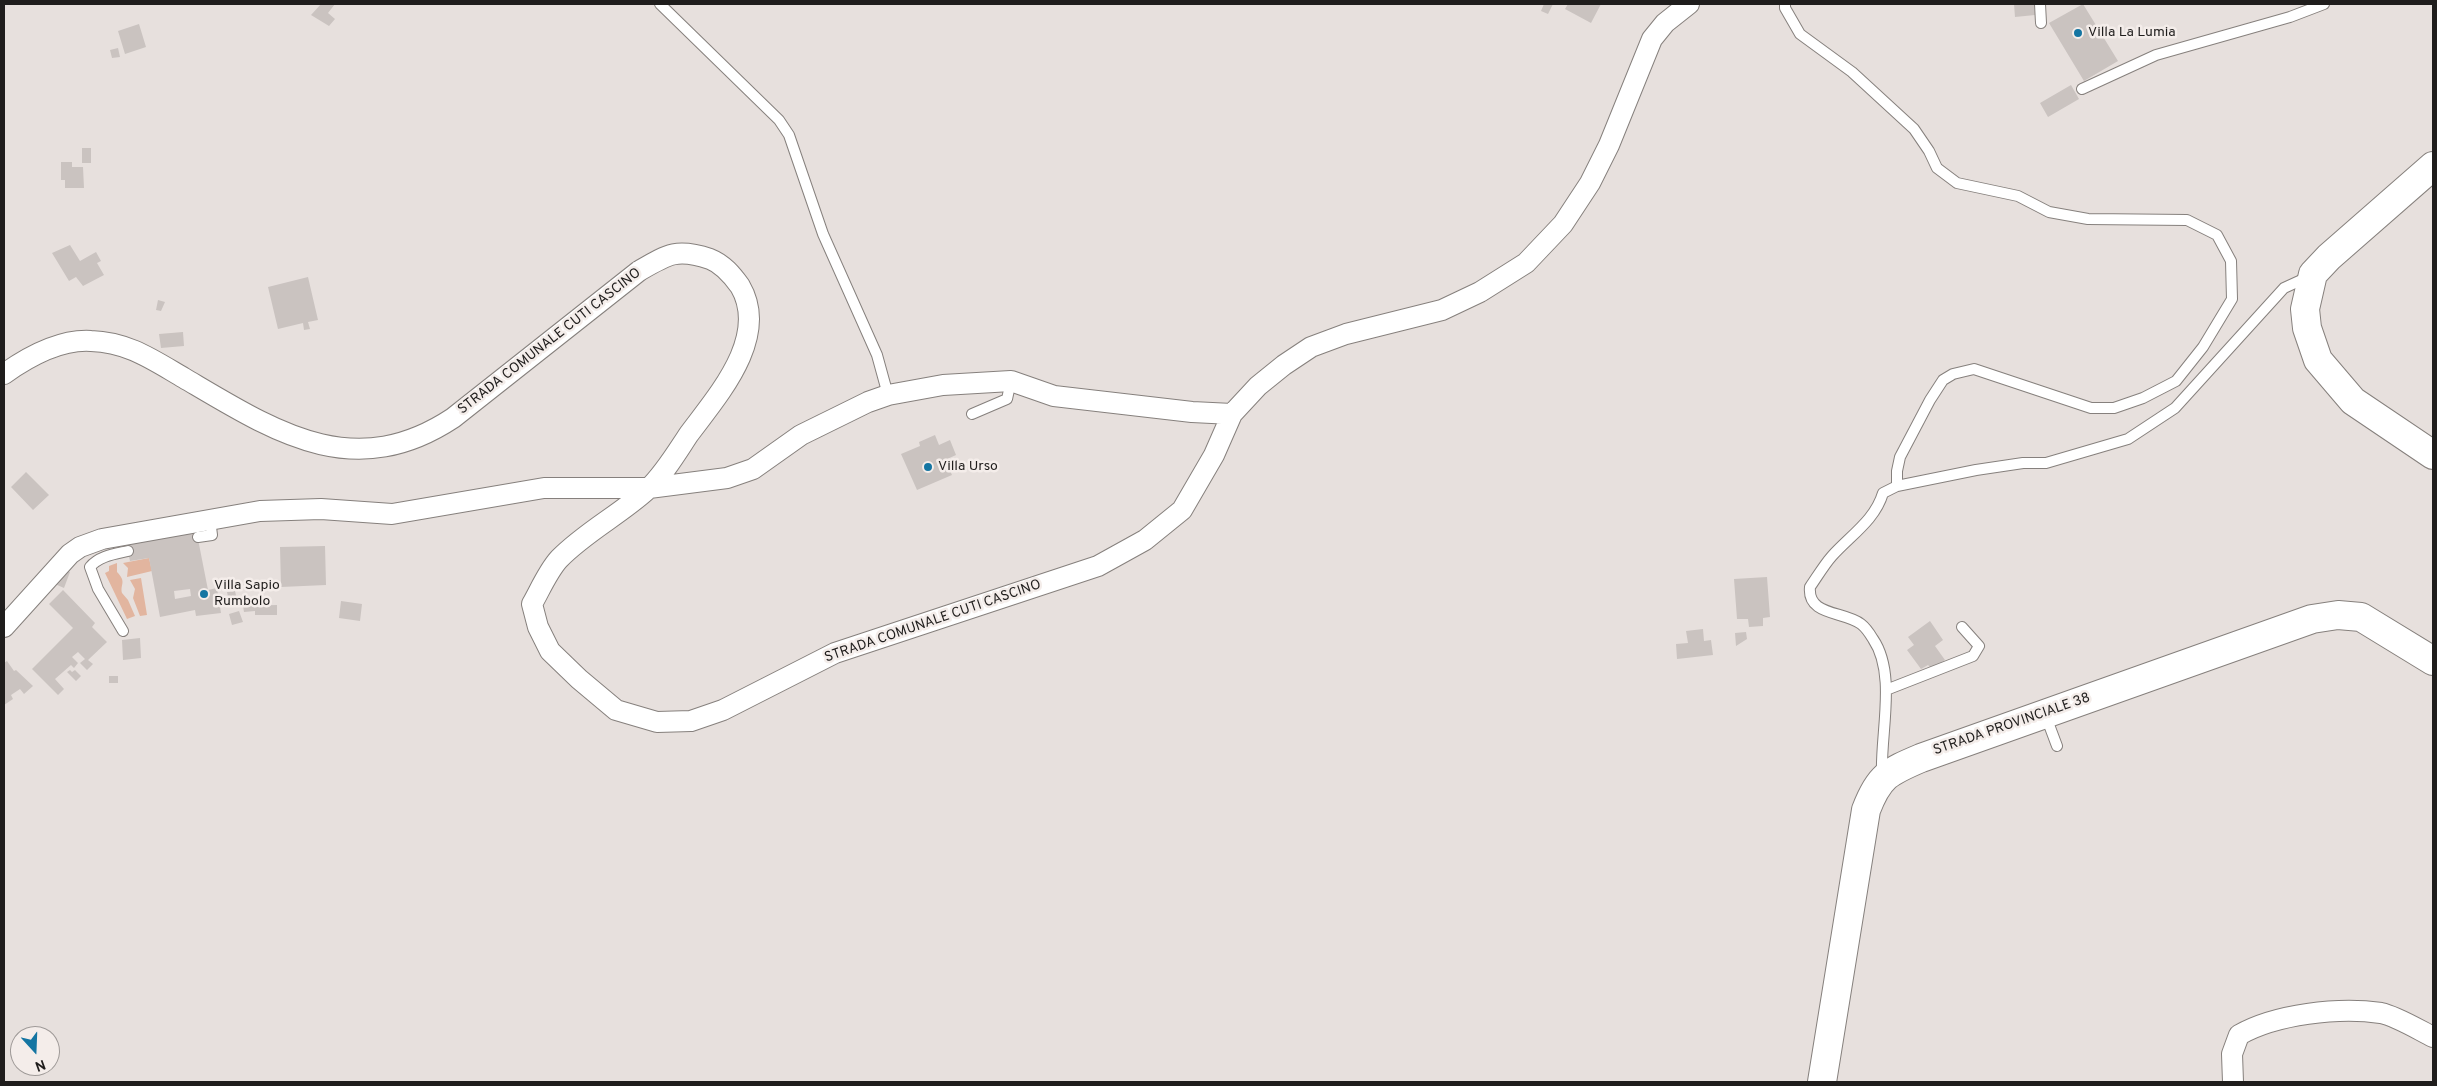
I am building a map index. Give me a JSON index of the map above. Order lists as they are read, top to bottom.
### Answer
{
  "streets": {
    "street": ["STRADA COMUNALE CUTI CASCINO", "STRADA PROVINCIALE 38"]
  },
  "places": ["Villa La Lumia", "Villa Urso", "Villa Sapio Rumbolo"],
  "north": "bottom"
}
